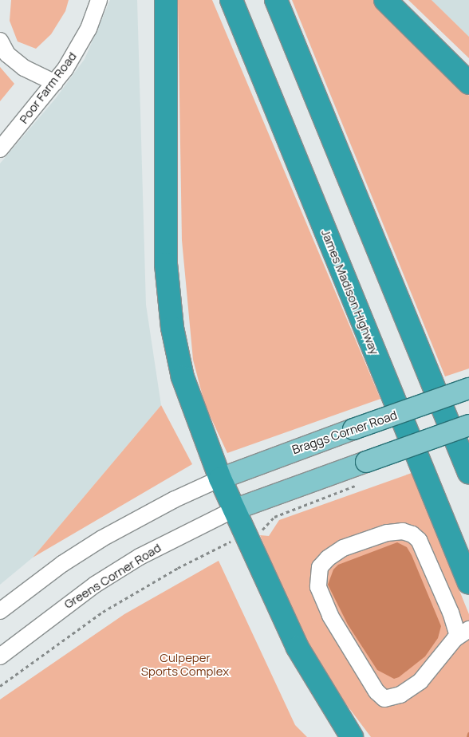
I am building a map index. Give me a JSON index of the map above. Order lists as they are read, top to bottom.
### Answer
{
  "streets": {
    "highway": ["James Madison Highway"],
    "main road": ["Braggs Corner Road"],
    "street": ["Poor Farm Road", "Greens Corner Road"]
  },
  "parks": ["Culpeper Sports Complex"]
}
